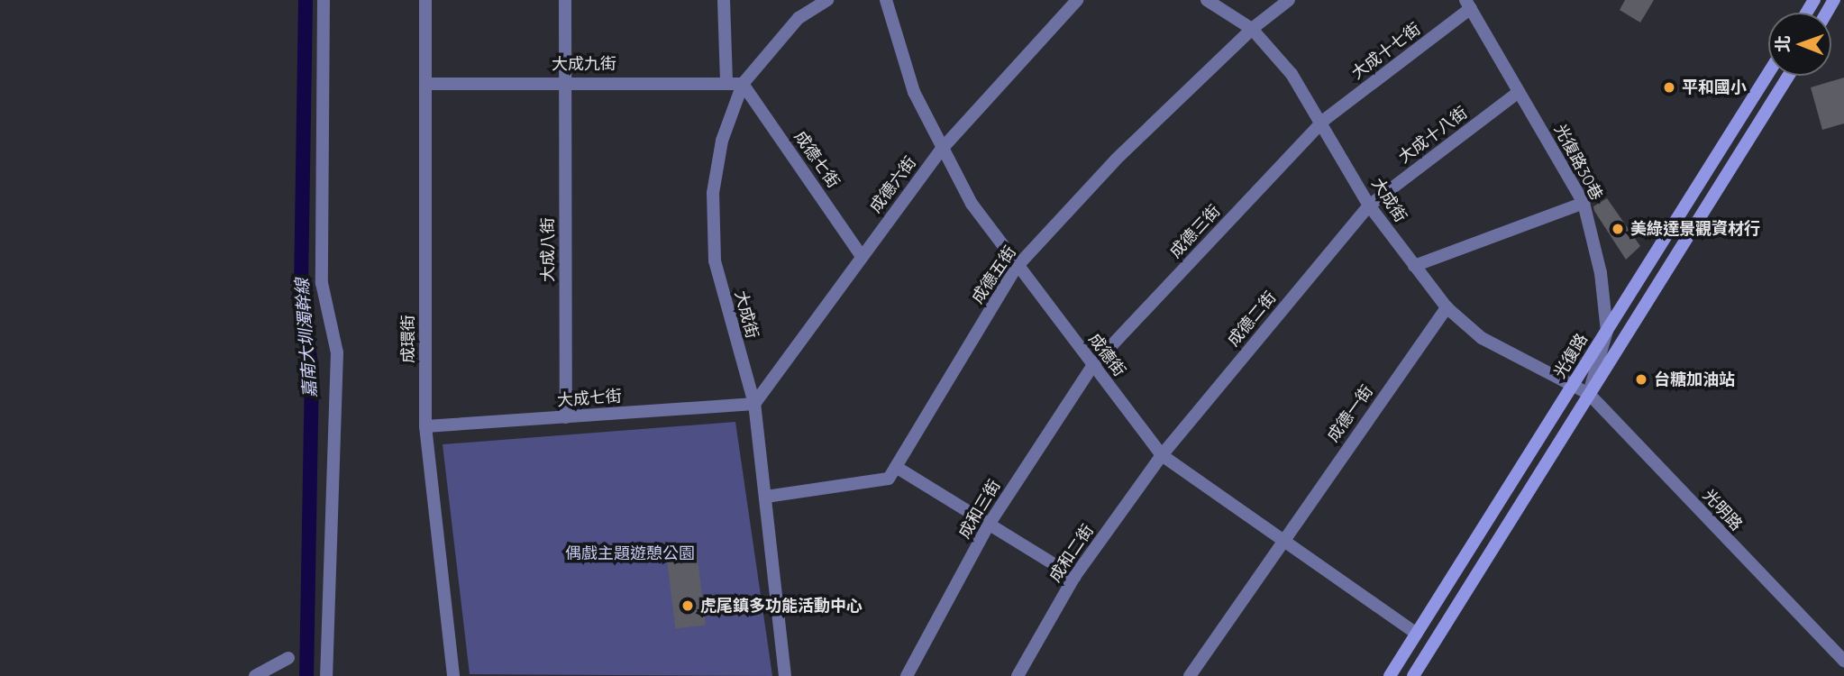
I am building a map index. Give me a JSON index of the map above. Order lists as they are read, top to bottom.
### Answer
{
  "streets": {
    "main road": ["光復路"],
    "street": [
      "大成十七街",
      "大成九街",
      "大成十八街",
      "成德七街",
      "光復路30巷",
      "成德六街",
      "大成街",
      "成德三街",
      "大成八街",
      "成德五街",
      "成德二街",
      "成環街",
      "成德街",
      "大成七街",
      "成德一街",
      "成和三街",
      "光明路",
      "成和二街"
    ]
  },
  "crossings": [
    ["大成十七街", "光復路30巷"],
    ["大成十七街", "大成街"],
    ["大成十七街", "成德三街"],
    ["大成九街", "成德七街"],
    ["大成九街", "大成街"],
    ["大成九街", "大成八街"],
    ["大成九街", "成環街"],
    ["大成十八街", "光復路30巷"],
    ["大成十八街", "大成街"],
    ["大成十八街", "成德二街"],
    ["成德七街", "成德六街"],
    ["成德七街", "大成街"],
    ["光復路30巷", "光復路"],
    ["光復路30巷", "光明路"],
    ["成德六街", "大成街"],
    ["成德六街", "成德街"],
    ["成德六街", "大成七街"],
    ["大成街", "成德三街"],
    ["大成街", "成德五街"],
    ["大成街", "成德二街"],
    ["大成街", "光復路"],
    ["大成街", "大成七街"],
    ["大成街", "成德一街"],
    ["大成街", "光明路"],
    ["成德三街", "成德街"],
    ["成德三街", "成和三街"],
    ["大成八街", "大成七街"],
    ["成德五街", "成德街"],
    ["成德二街", "成德街"],
    ["成德二街", "成和二街"],
    ["成環街", "大成七街"],
    ["成德街", "光復路"],
    ["成德街", "成德一街"],
    ["成德街", "成和三街"],
    ["成德街", "成和二街"],
    ["光復路", "光明路"]
  ],
  "water": ["嘉南大圳濁幹線"],
  "parks": ["偶戲主題遊憩公園"],
  "places": [
    "平和國小",
    "美綠達景觀資材行",
    "台糖加油站",
    "虎尾鎮多功能活動中心"
  ],
  "north": "left"
}
